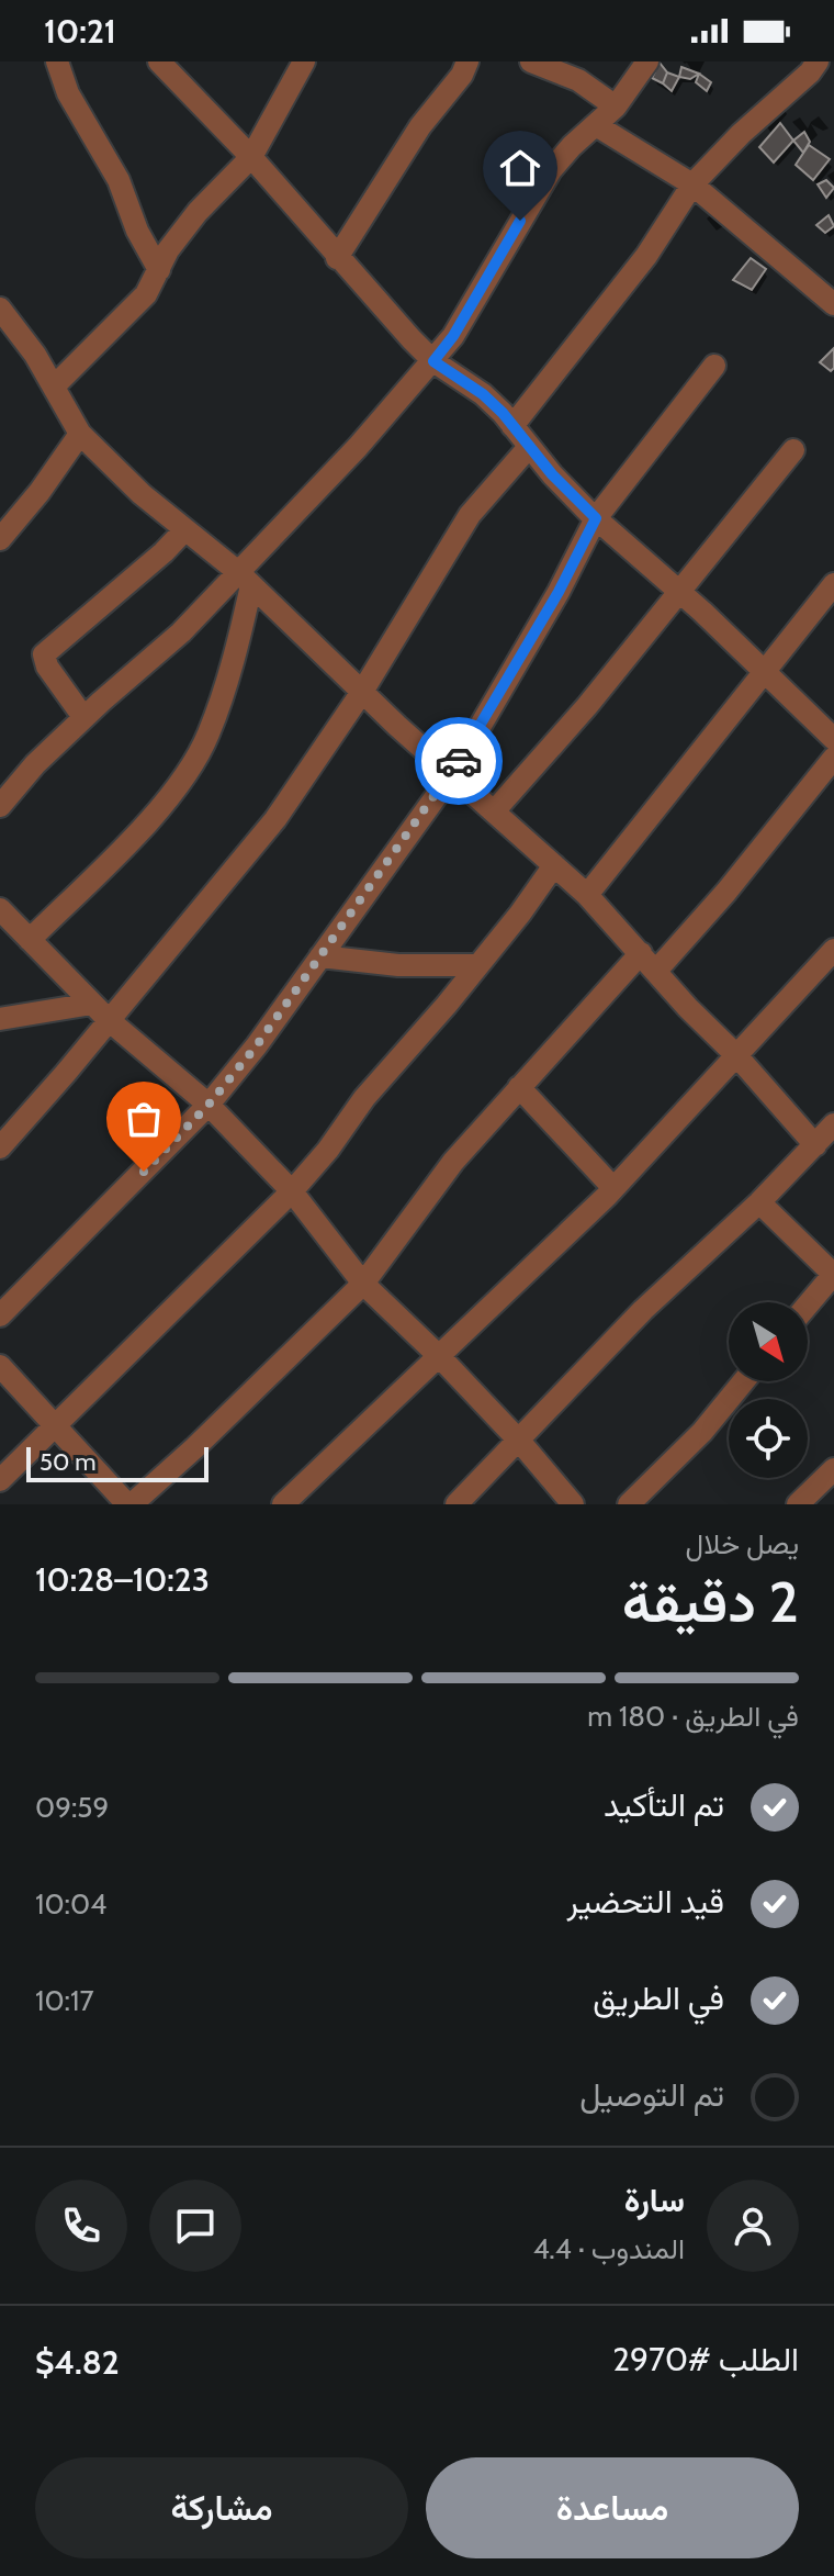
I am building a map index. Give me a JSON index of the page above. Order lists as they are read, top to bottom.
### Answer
{
  "scale_bar": "50 m",
  "north": "bottom right",
  "page": {
    "status": "10:21",
    "scale": "50 m",
    "heading": ["2 دقيقة", "يصل خلال", "10:23–10:28"],
    "panel": [
      "سارة",
      "المندوب · 4.4",
      "الطلب #2970",
      "$4.82"
    ],
    "bar": "في الطريق · 180 m",
    "list": [
      ["تم التأكيد", "09:59"],
      ["قيد التحضير", "10:04"],
      ["في الطريق", "10:17"],
      "تم التوصيل"
    ],
    "buttons": ["مساعدة", "مشاركة"]
  }
}
